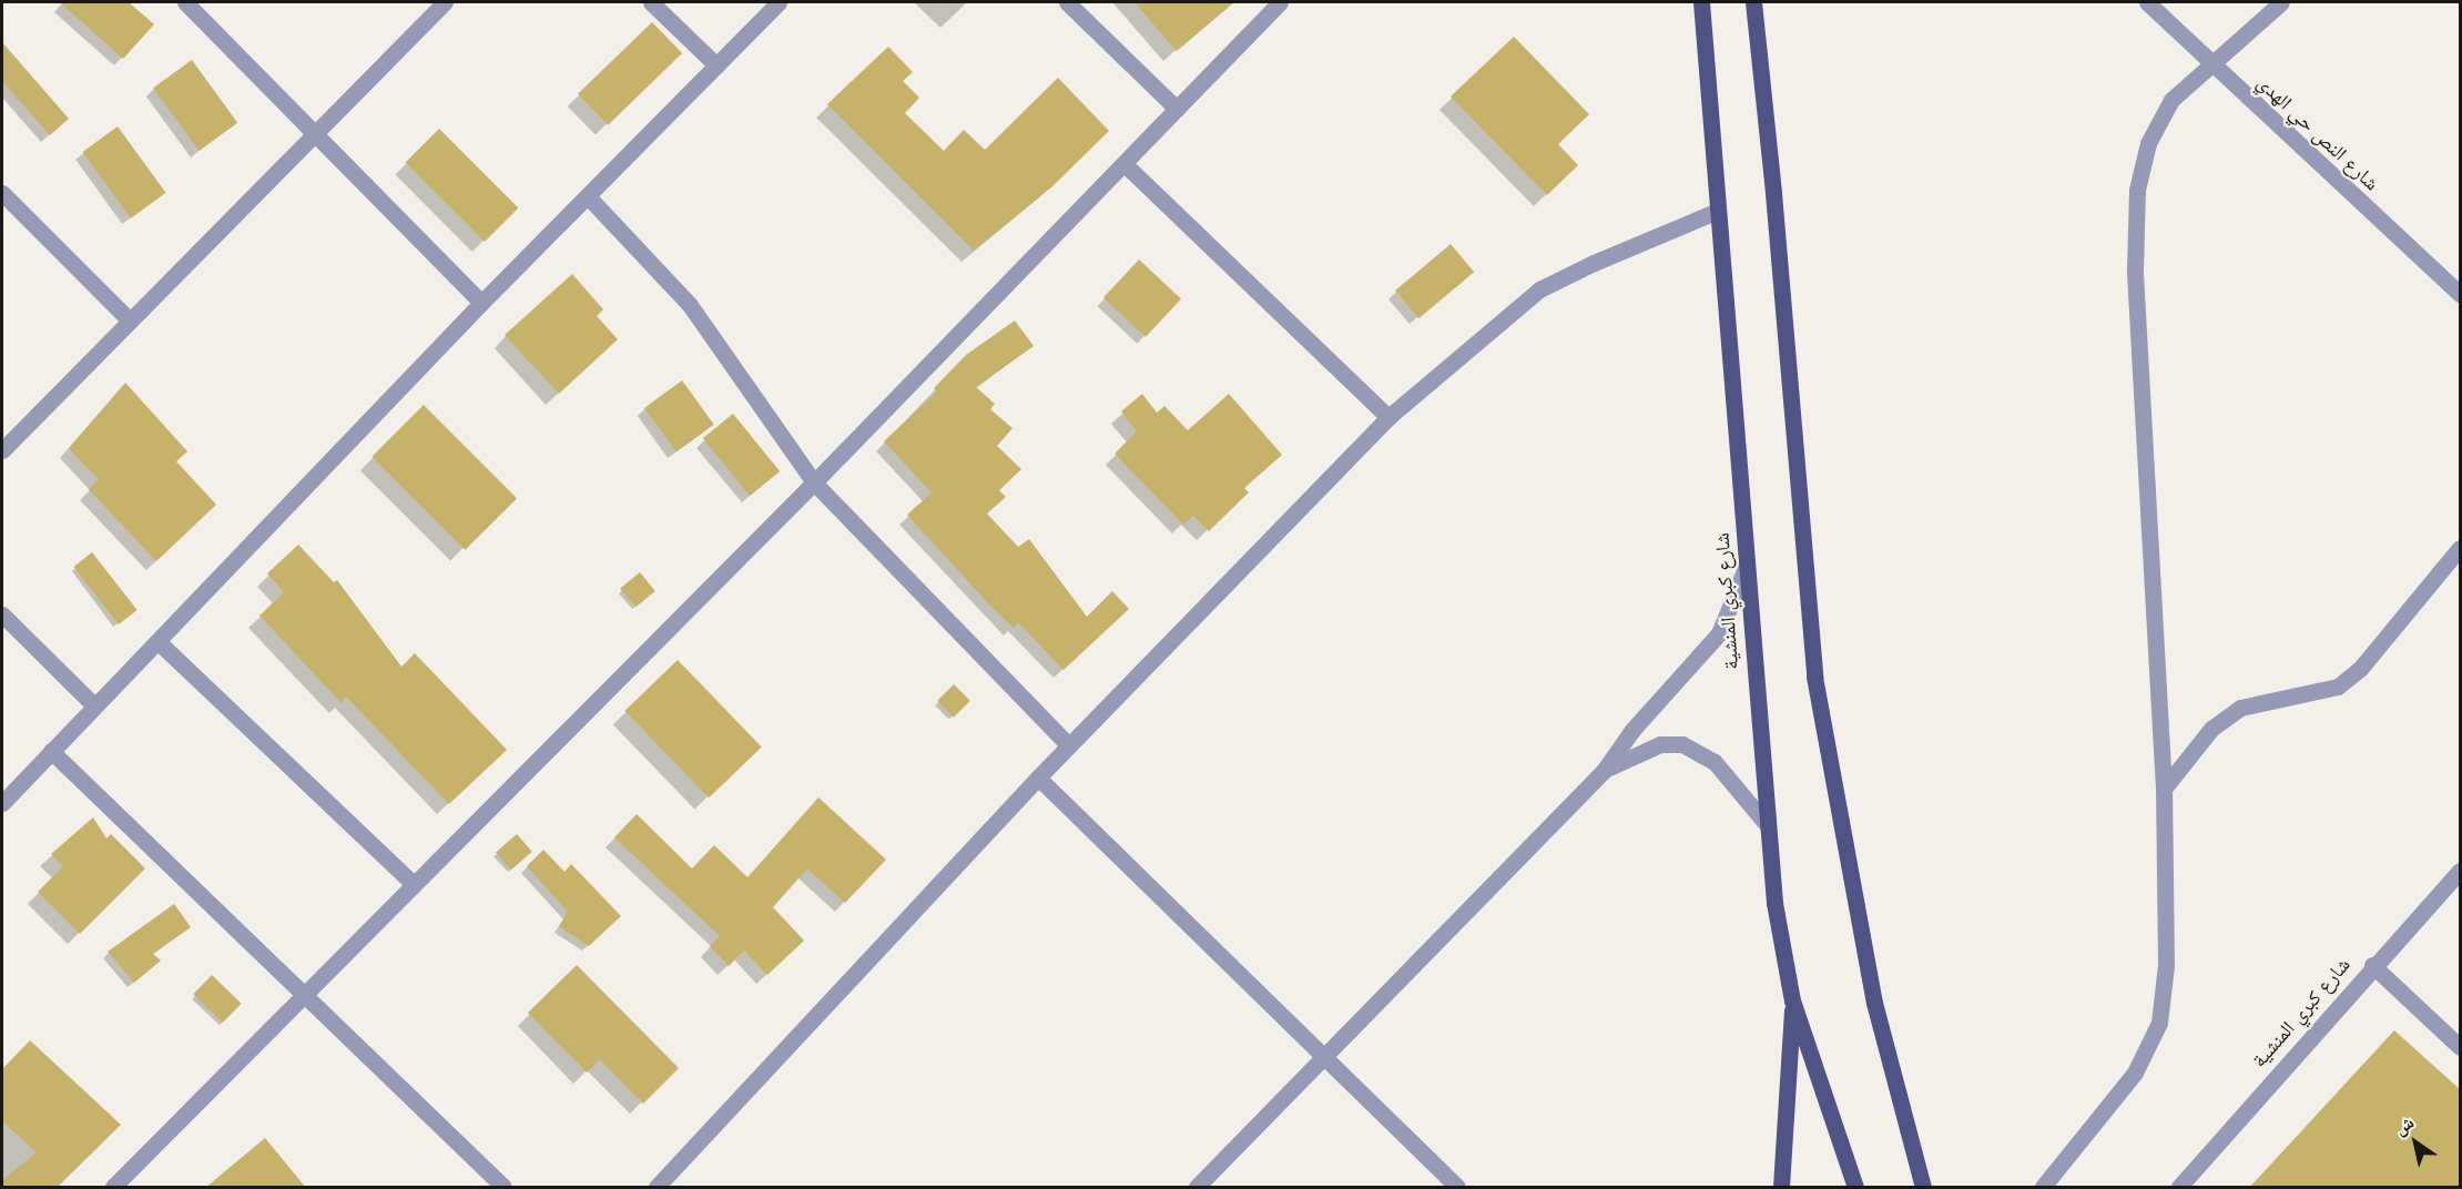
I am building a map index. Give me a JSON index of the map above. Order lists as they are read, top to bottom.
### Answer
{
  "streets": {
    "main road": ["شارع كبري المنشية"],
    "street": ["شارع النص حي الهدي"]
  },
  "north": "top left"
}
